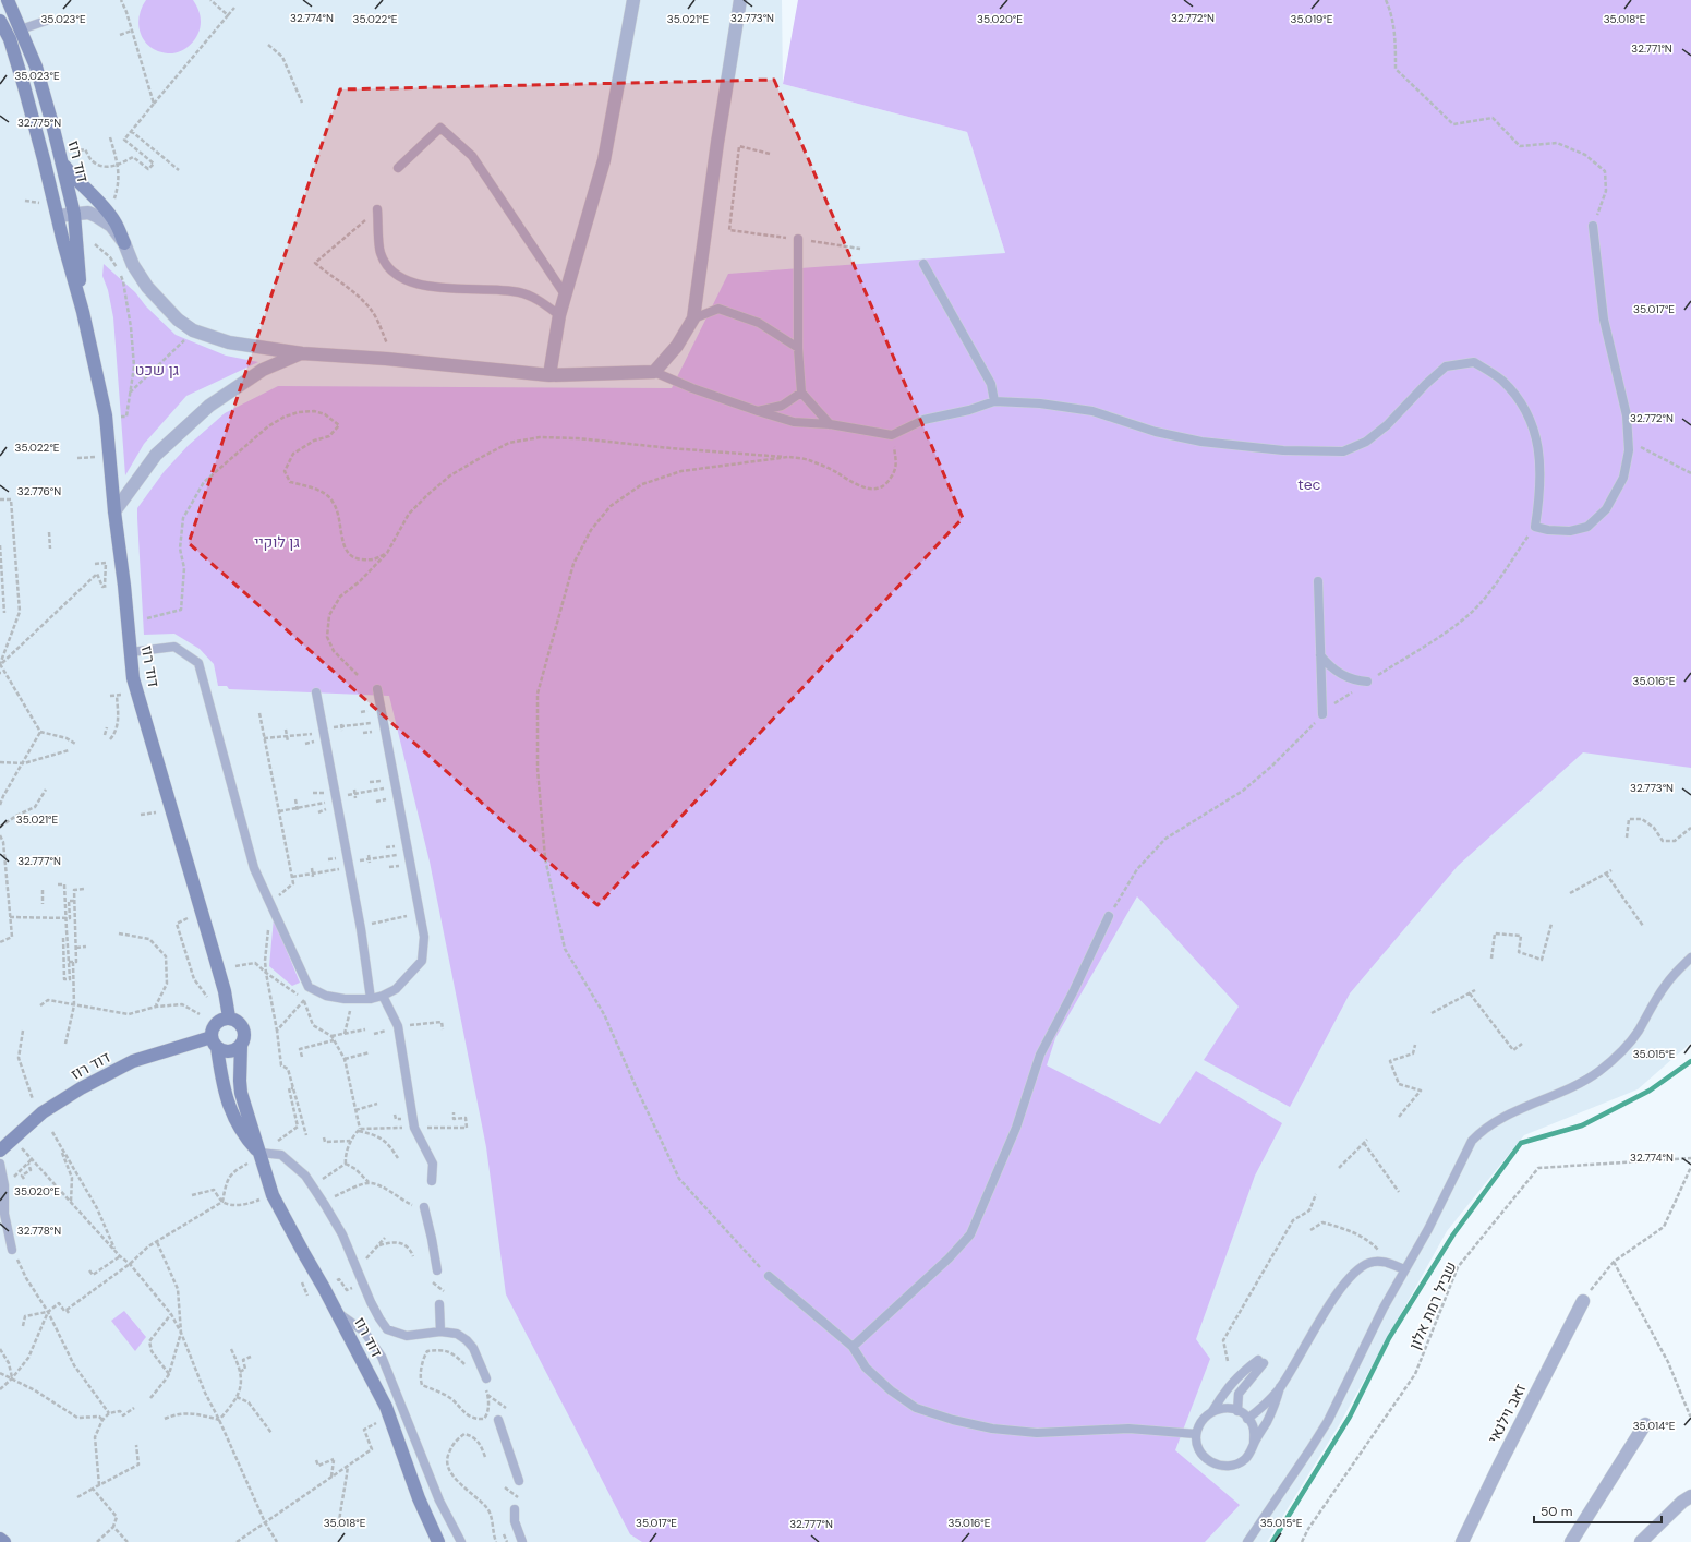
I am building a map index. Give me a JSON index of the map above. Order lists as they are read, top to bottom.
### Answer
{
  "streets": {
    "street": ["דוד רוז", "זאב וילנאי"],
    "path": ["שביל רמת אלון"]
  },
  "parks": ["גן שכט", "tec", "גן לוקיי"],
  "scale_bar": "50 m",
  "coordinates": [
    "32.774°N",
    "32.773°N",
    "32.772°N",
    "35.023°E",
    "35.022°E",
    "35.021°E",
    "35.020°E",
    "35.019°E",
    "35.018°E",
    "32.771°N",
    "32.775°N",
    "35.017°E",
    "32.776°N",
    "35.016°E",
    "32.777°N",
    "35.015°E",
    "32.778°N",
    "35.014°E"
  ]
}
